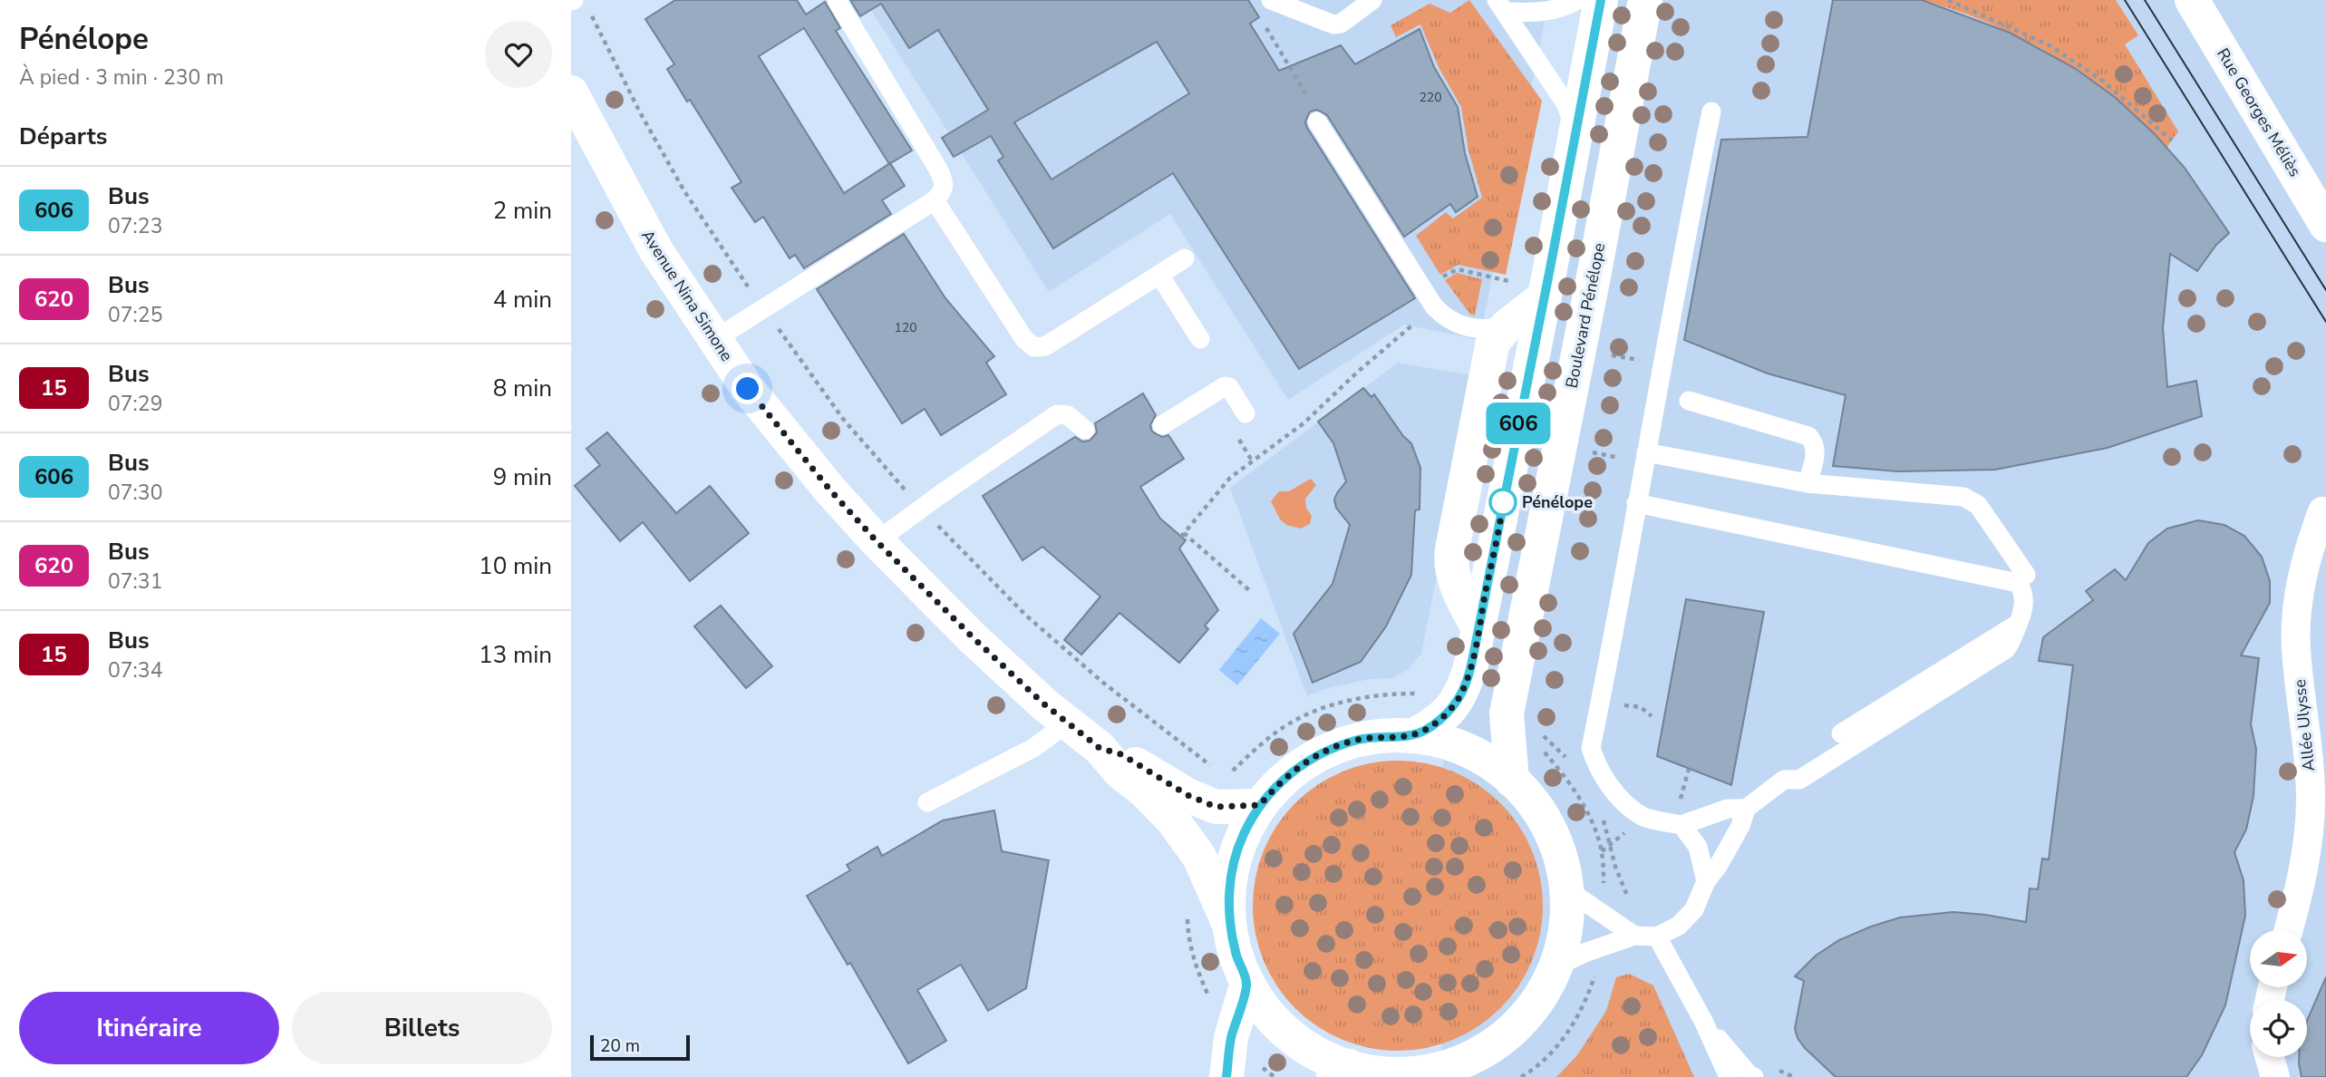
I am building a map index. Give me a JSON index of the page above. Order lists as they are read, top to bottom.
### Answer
{
  "streets": {
    "main road": ["Rue Georges Méliès", "Avenue Nina Simone", "Boulevard Pénélope"],
    "street": ["Allée Ulysse"]
  },
  "places": ["Pénélope"],
  "lines": ["bus line 606"],
  "house_numbers": ["220", "120"],
  "scale_bar": "20 m",
  "north": "right",
  "page": {
    "heading": [
      ["Pénélope", "À pied · 3 min · 230 m"],
      "Départs"
    ],
    "on_map": "606",
    "list": [
      {
        "mark": "606",
        "name": "Bus",
        "note": "07:23",
        "value": "2 min"
      },
      {
        "mark": "620",
        "name": "Bus",
        "note": "07:25",
        "value": "4 min"
      },
      {
        "mark": "15",
        "name": "Bus",
        "note": "07:29",
        "value": "8 min"
      },
      {
        "mark": "606",
        "name": "Bus",
        "note": "07:30",
        "value": "9 min"
      },
      {
        "mark": "620",
        "name": "Bus",
        "note": "07:31",
        "value": "10 min"
      },
      {
        "mark": "15",
        "name": "Bus",
        "note": "07:34",
        "value": "13 min"
      }
    ],
    "buttons": ["Itinéraire", "Billets"],
    "scale": "20 m"
  }
}
